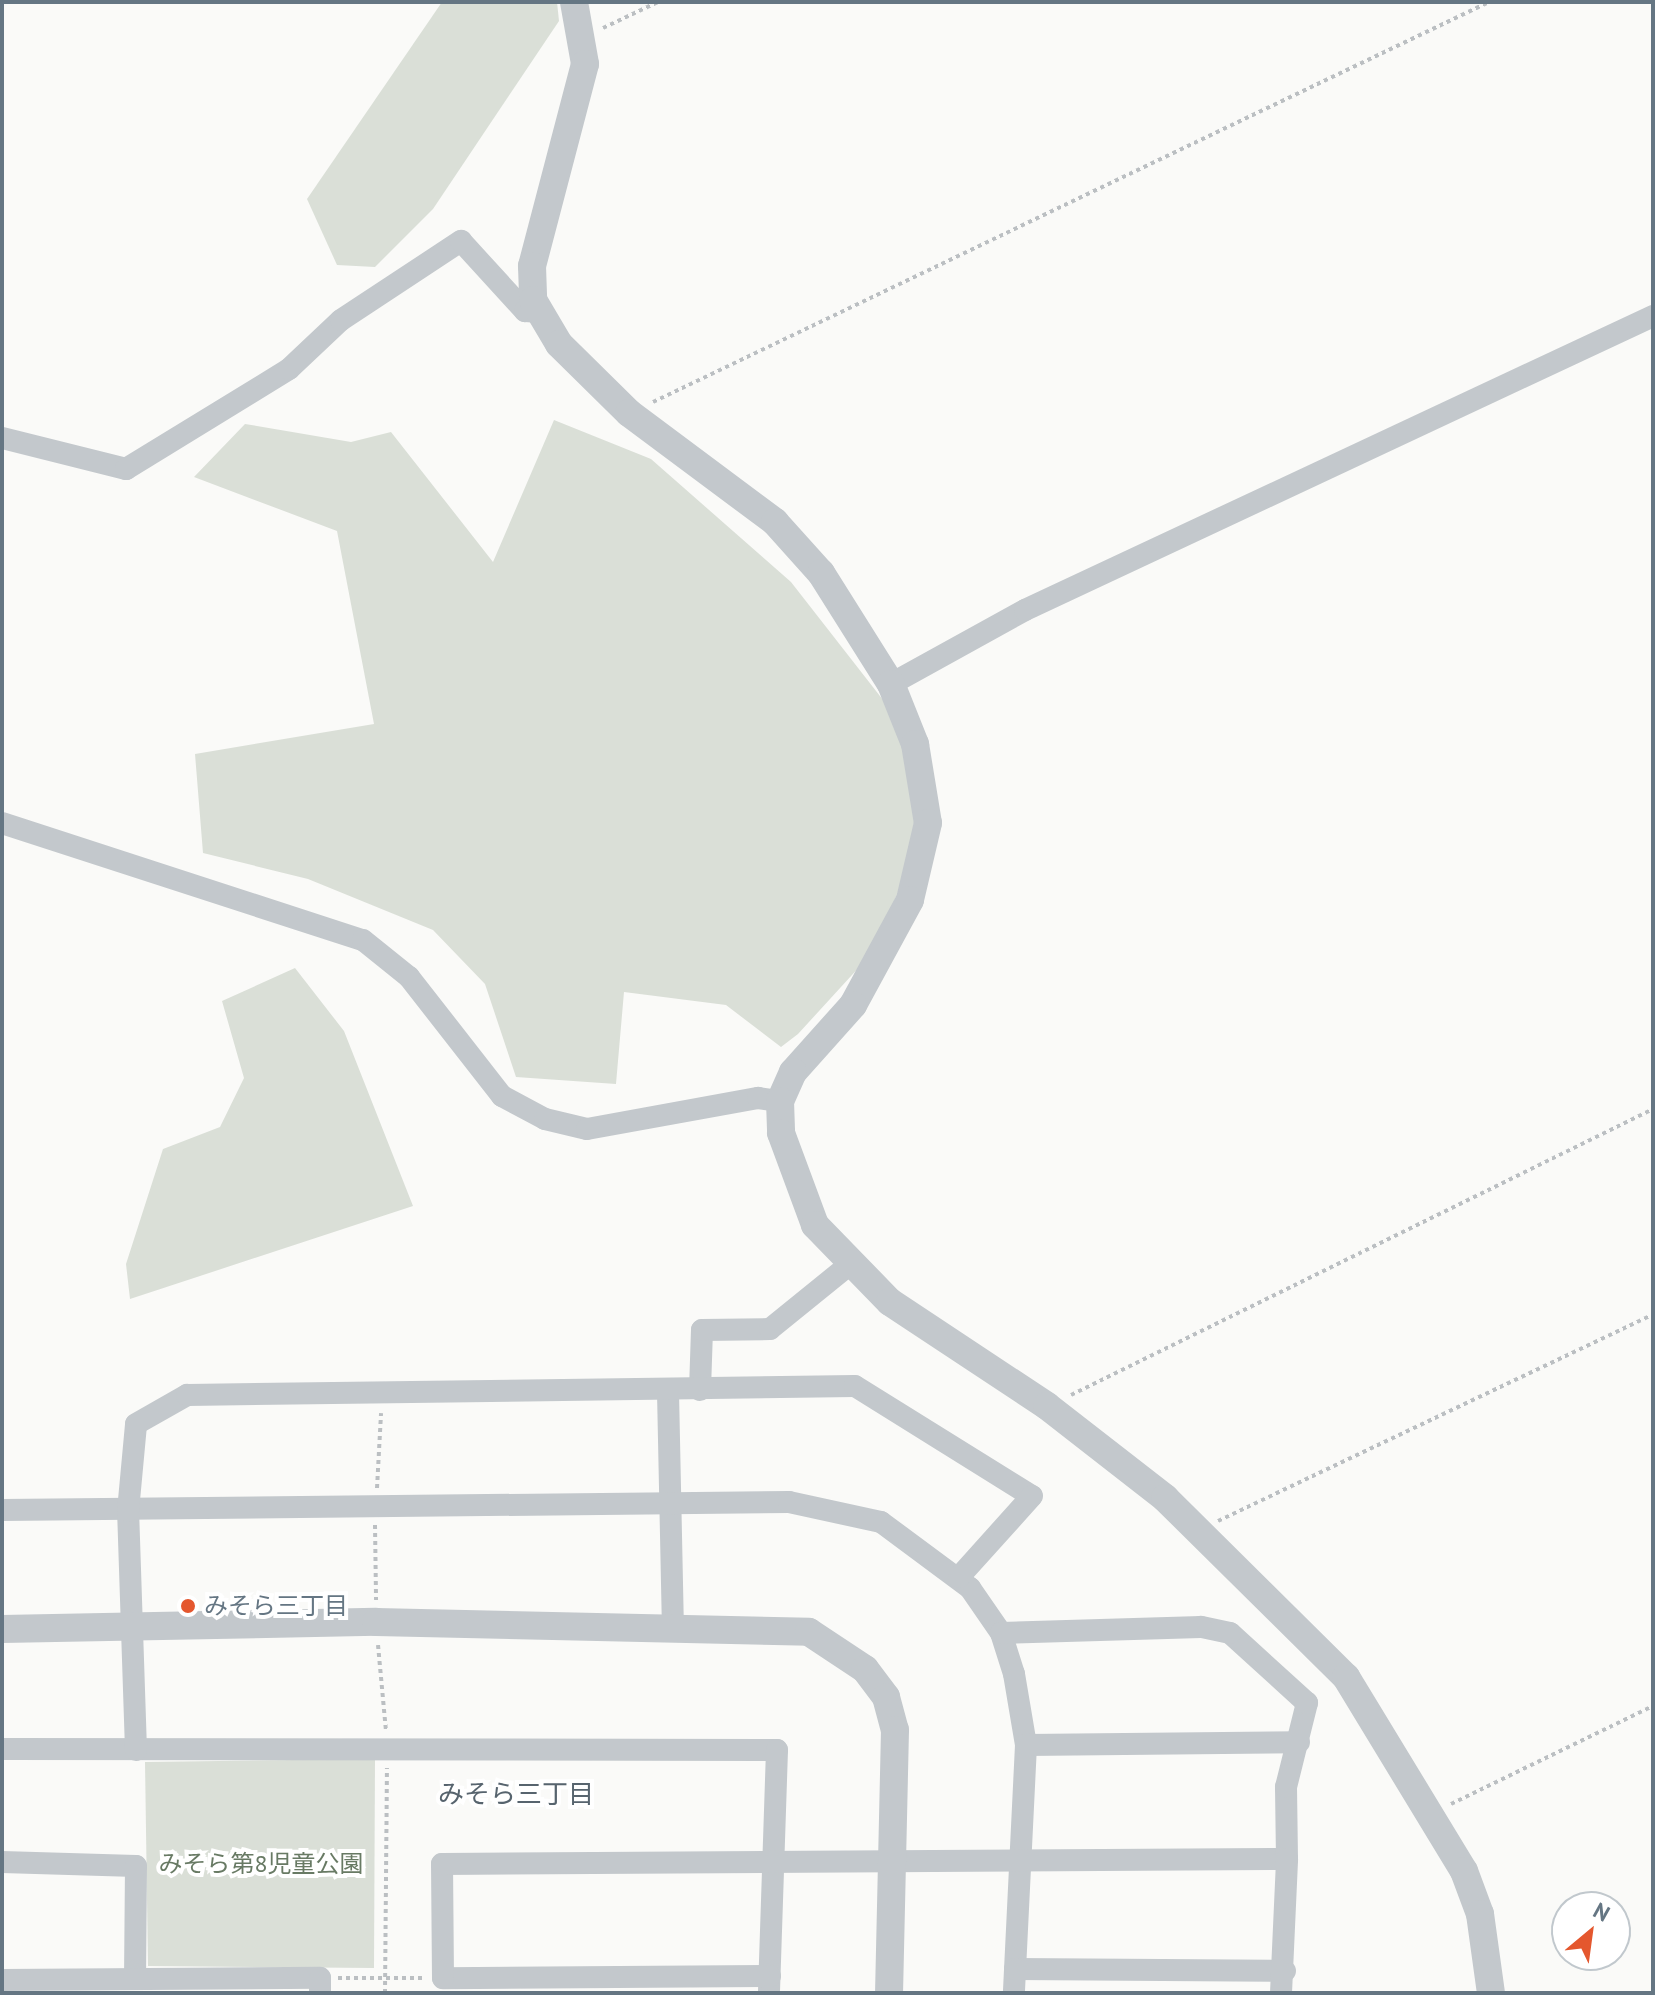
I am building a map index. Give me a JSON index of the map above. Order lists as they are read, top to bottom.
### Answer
{
  "districts": ["みそら三丁目"],
  "parks": ["みそら第8児童公園"],
  "places": ["みそら三丁目"],
  "north": "top right"
}
